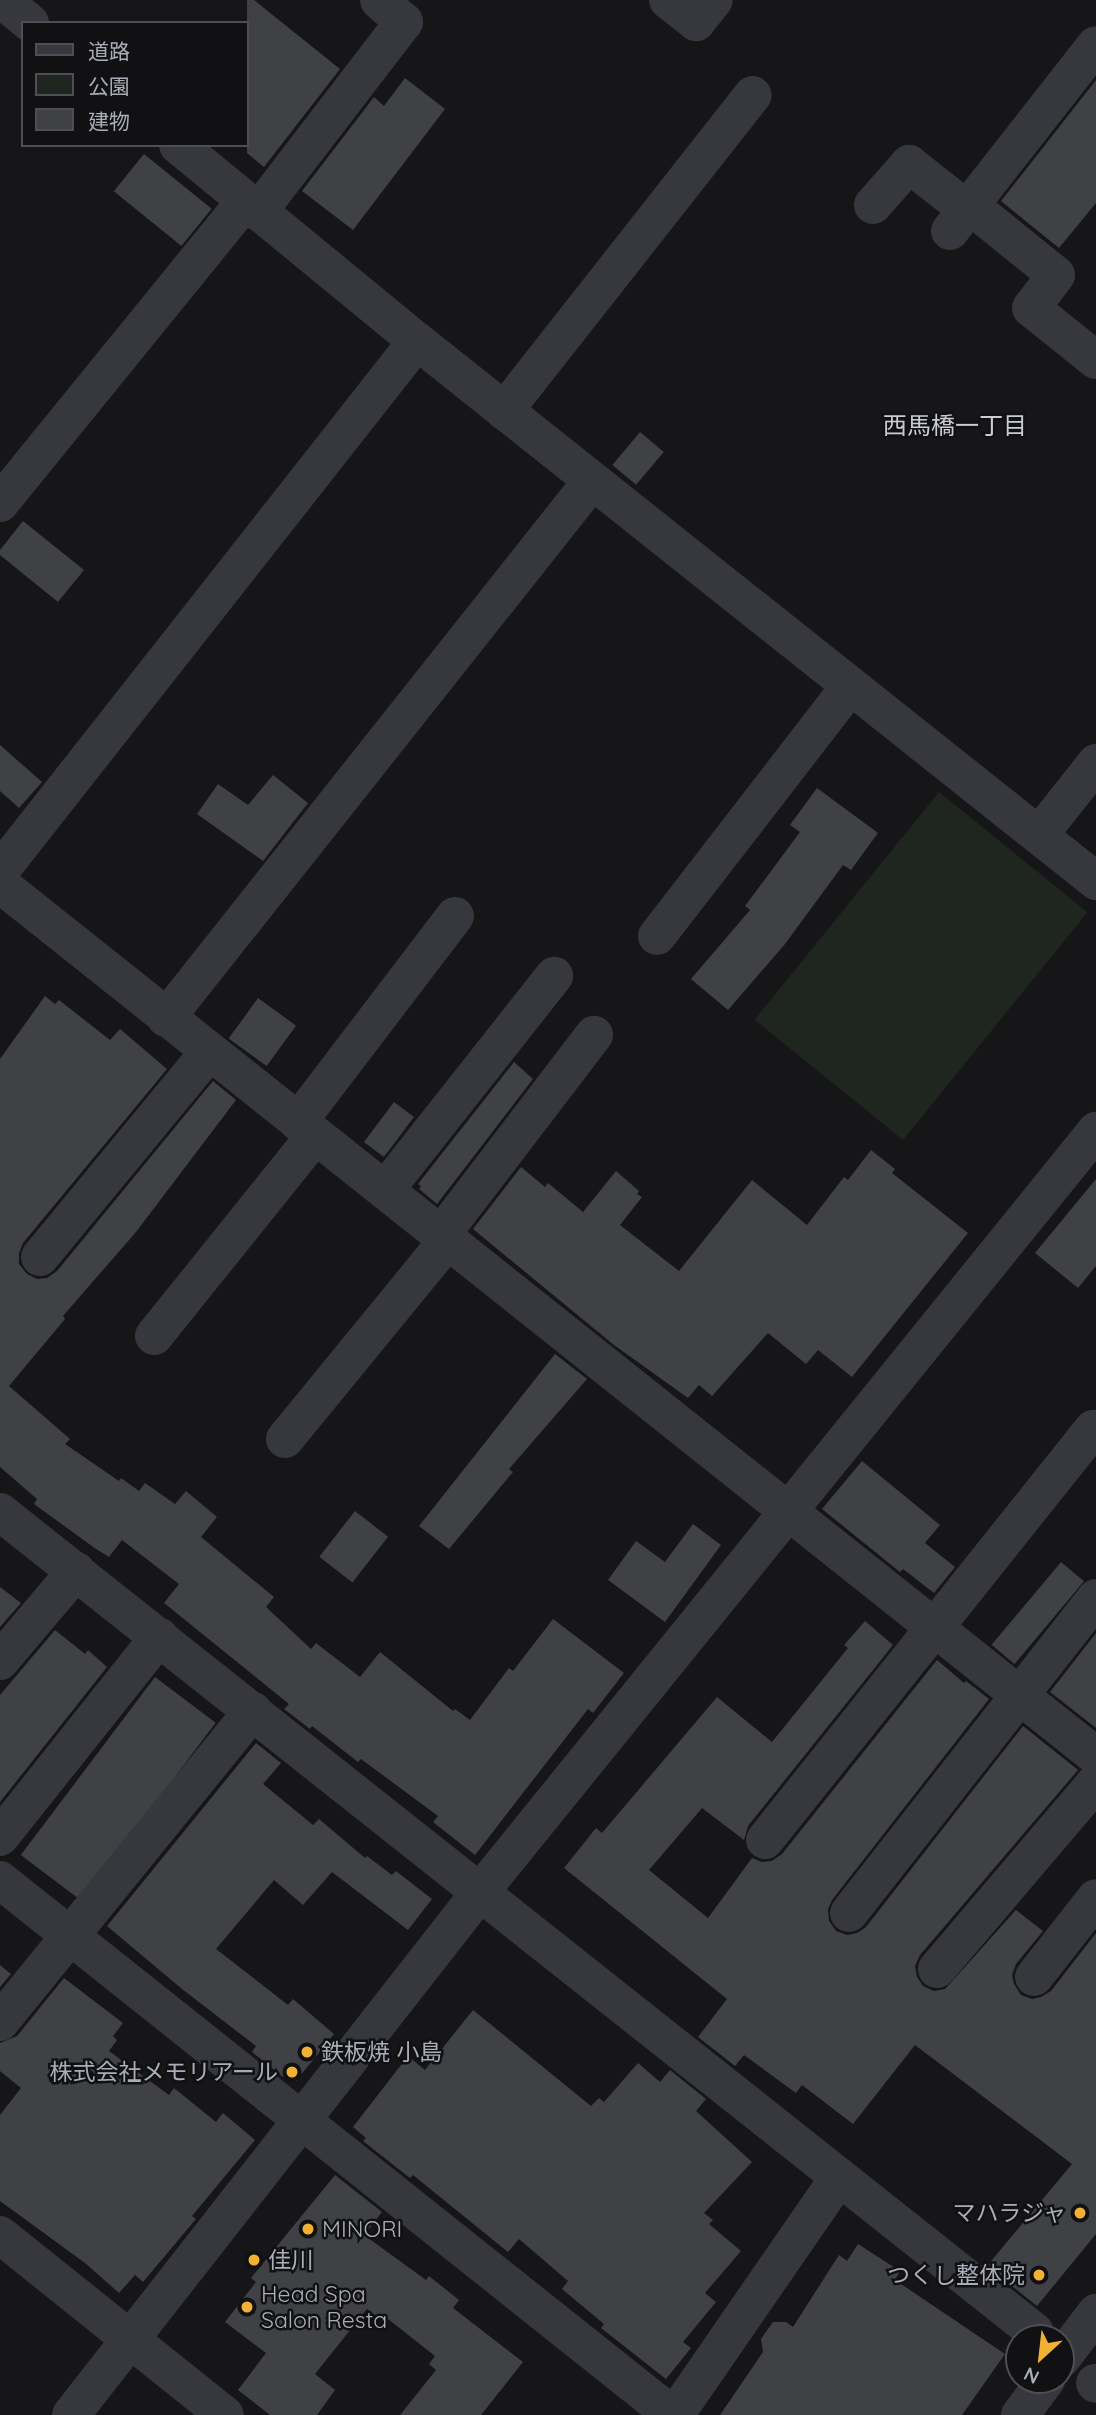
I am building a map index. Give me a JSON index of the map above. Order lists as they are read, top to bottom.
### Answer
{
  "districts": ["西馬橋一丁目"],
  "places": [
    "鉄板焼 小島",
    "株式会社メモリアール",
    "マハラジャ",
    "MINORI",
    "佳川",
    "つくし整体院",
    "Head Spa Salon Resta"
  ],
  "legend": ["道路", "公園", "建物"],
  "north": "bottom left"
}
